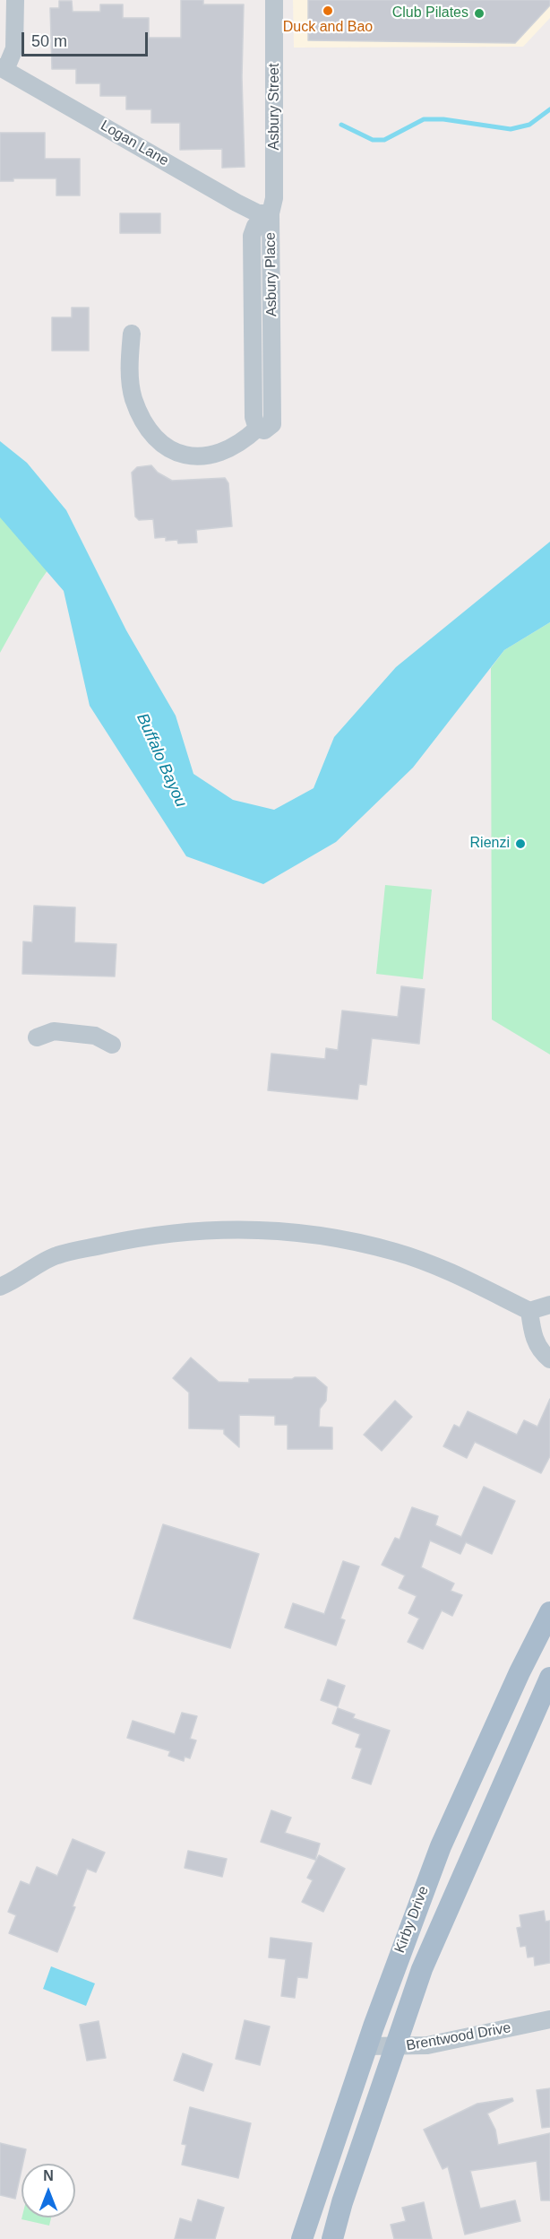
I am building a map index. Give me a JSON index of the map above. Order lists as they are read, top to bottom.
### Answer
{
  "streets": {
    "main road": ["Kirby Drive"],
    "street": [
      "Asbury Street",
      "Logan Lane",
      "Asbury Place",
      "Brentwood Drive"
    ]
  },
  "crossings": [
    ["Asbury Street", "Logan Lane"],
    ["Asbury Street", "Asbury Place"],
    ["Logan Lane", "Asbury Place"],
    ["Kirby Drive", "Brentwood Drive"]
  ],
  "water": ["Buffalo Bayou"],
  "places": ["Duck and Bao", "Club Pilates", "Rienzi"],
  "scale_bar": "50 m",
  "north": "top"
}
